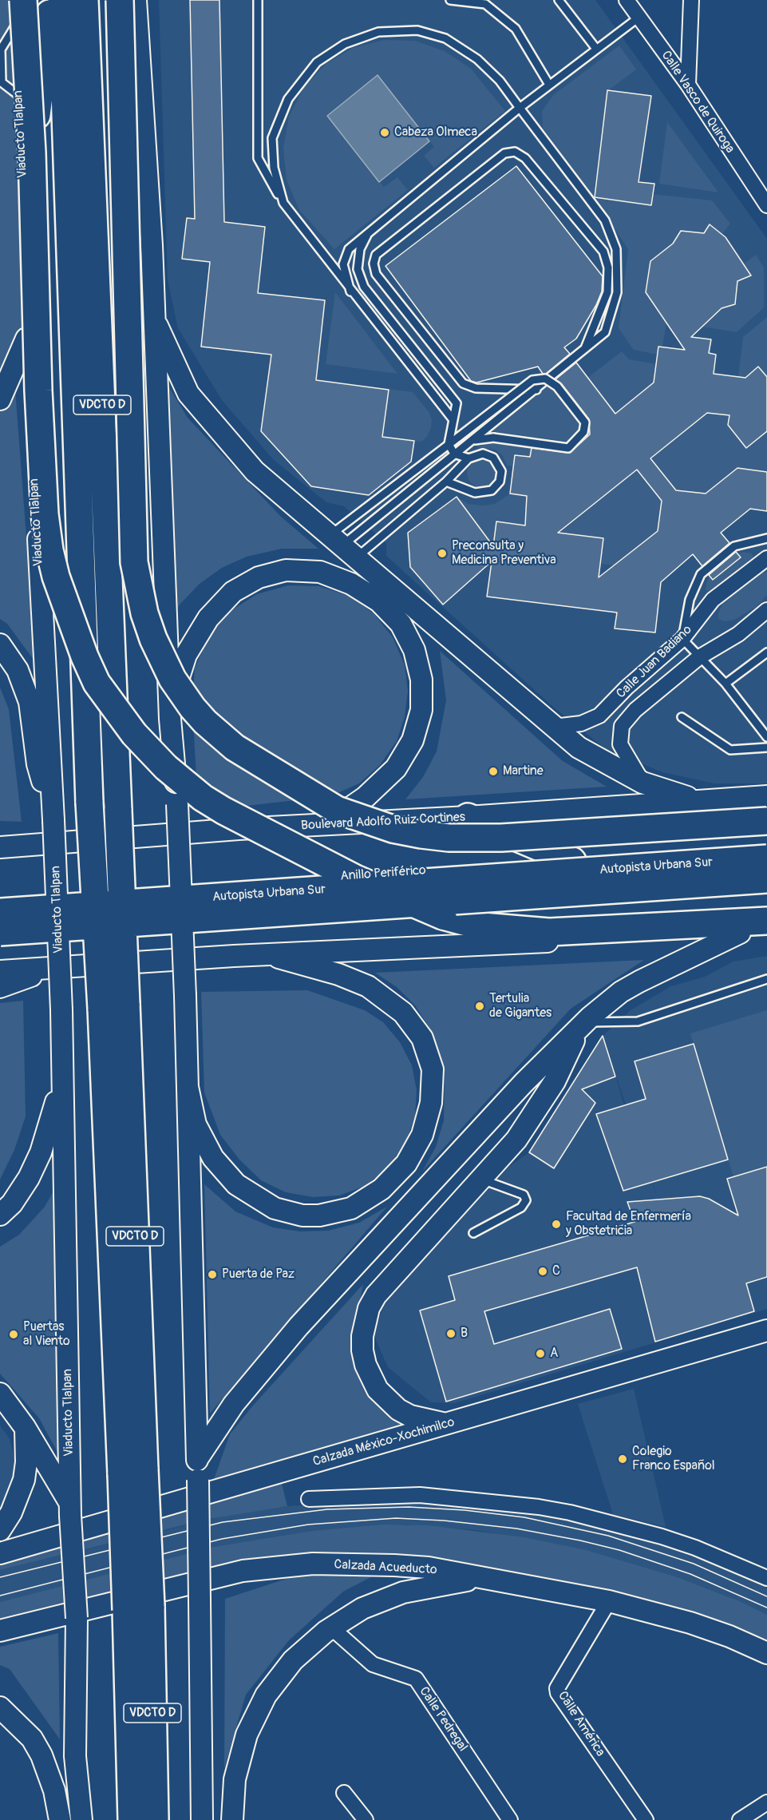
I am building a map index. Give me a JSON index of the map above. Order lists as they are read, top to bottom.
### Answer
{
  "streets": {
    "highway": ["VDCTO D", "Autopista Urbana Sur", "Anillo Periférico"],
    "main road": [
      "Viaducto Tlalpan",
      "Boulevard Adolfo Ruiz Cortines",
      "Calzada México-Xochimilco",
      "Calzada Acueducto"
    ],
    "street": [
      "Calle Vasco de Quiroga",
      "Calle Juan Badiano",
      "Calle Pedregal",
      "Calle América"
    ]
  },
  "crossings": [
    ["Calzada Acueducto", "Calle América"]
  ],
  "places": [
    "Cabeza Olmeca",
    "Preconsulta y Medicina Preventiva",
    "Martine",
    "Tertulia de Gigantes",
    "Facultad de Enfermería y Obstetricia",
    "C",
    "Puerta de Paz",
    "B",
    "Puertas al Viento",
    "A",
    "Colegio Franco Español"
  ]
}
